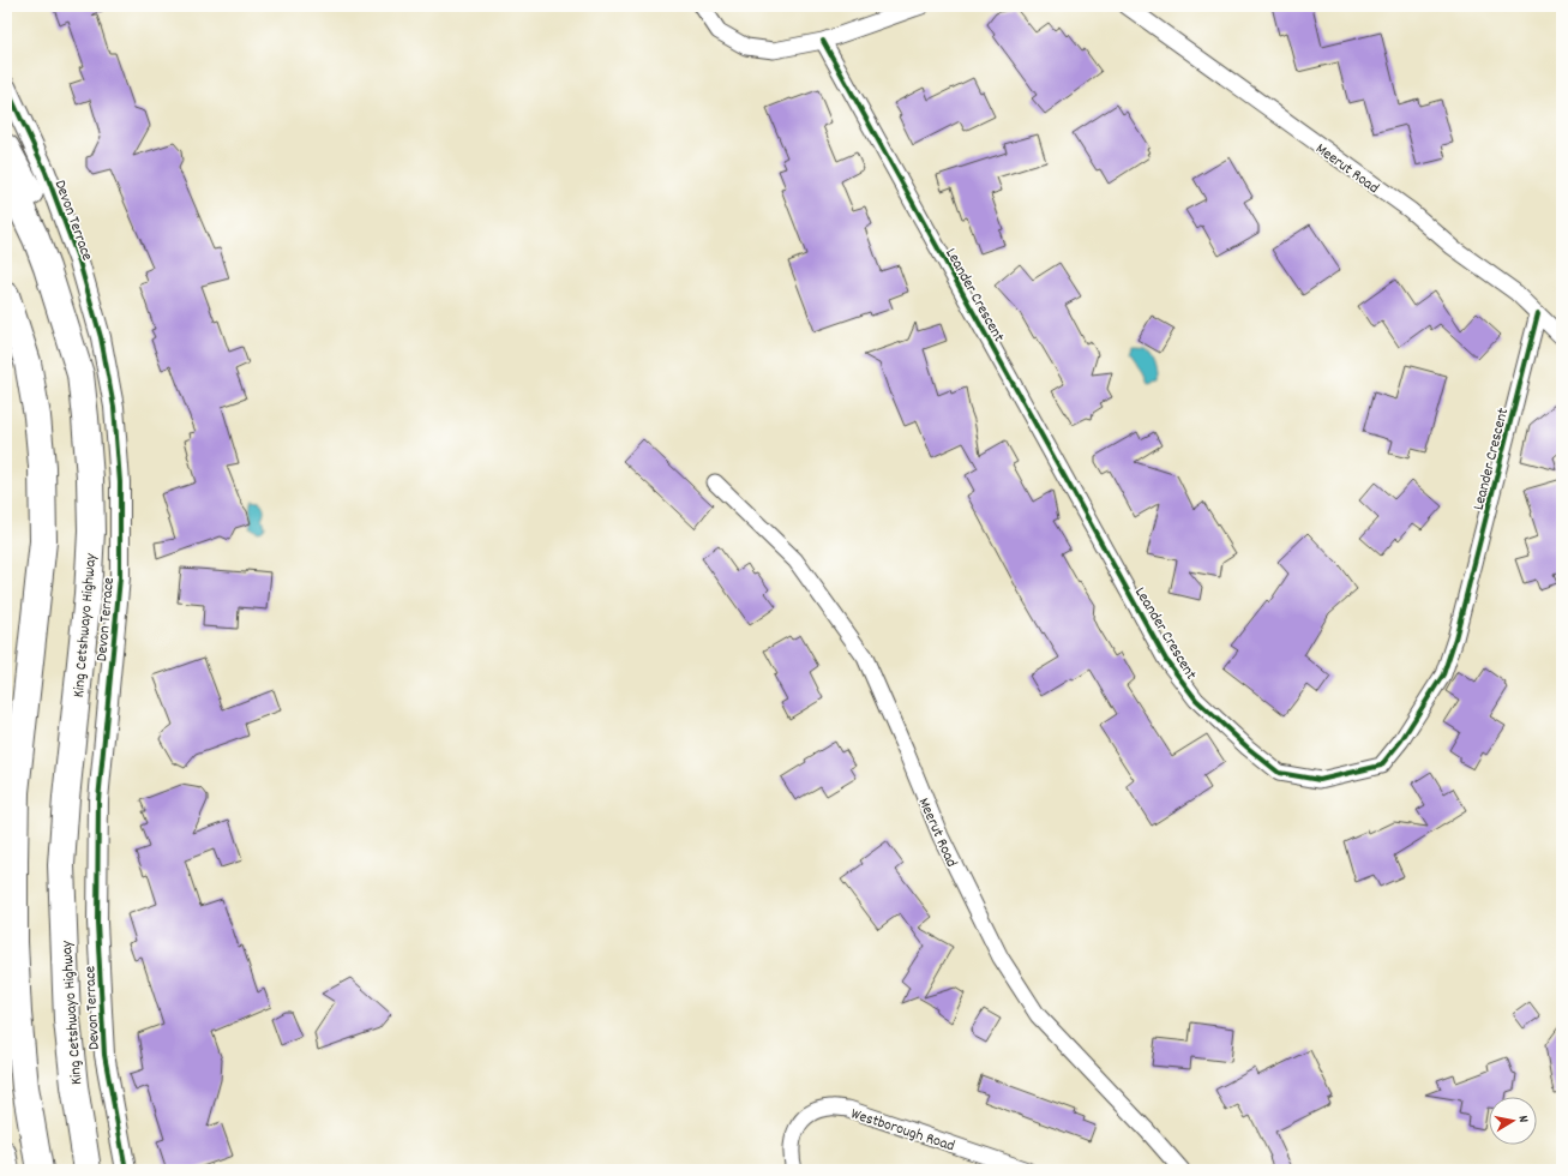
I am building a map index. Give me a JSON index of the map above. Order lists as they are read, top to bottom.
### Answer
{
  "streets": {
    "highway": ["King Cetshwayo Highway"],
    "street": [
      "Meerut Road",
      "Devon Terrace",
      "Leander Crescent",
      "Westborough Road"
    ]
  },
  "crossings": [
    ["Meerut Road", "Leander Crescent"]
  ],
  "north": "right"
}
